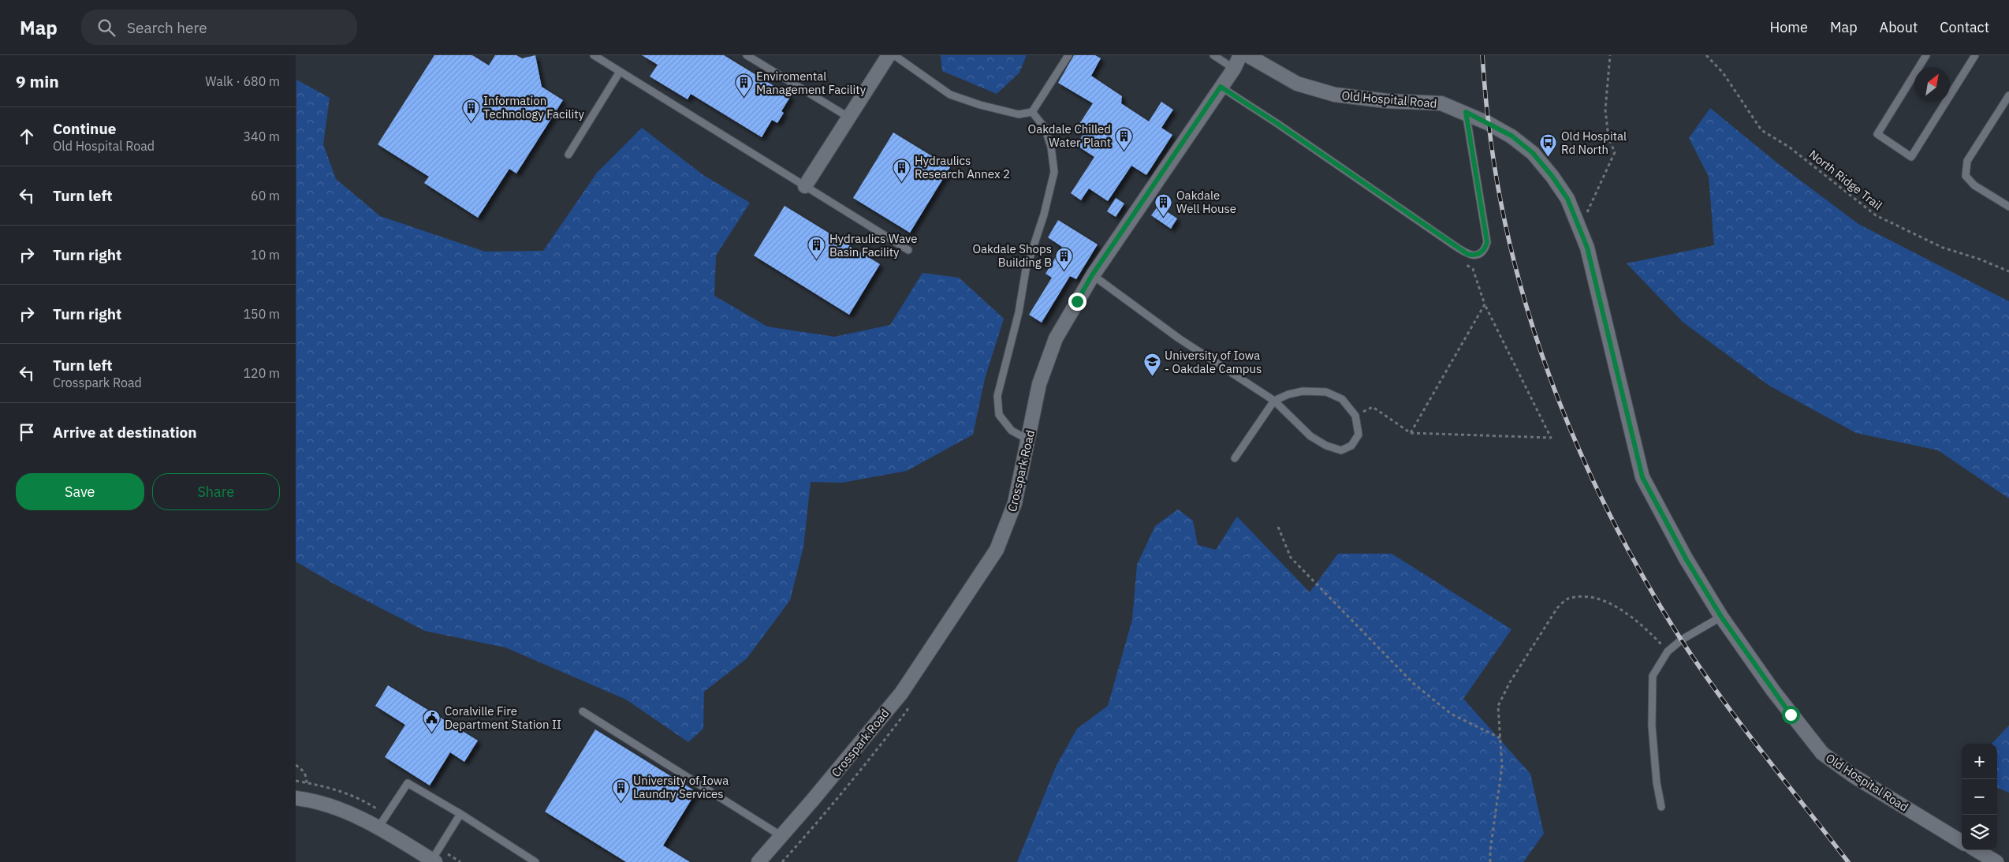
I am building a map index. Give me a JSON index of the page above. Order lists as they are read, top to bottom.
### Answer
{
  "streets": {
    "street": ["Old Hospital Road", "Crosspark Road"],
    "path": ["North Ridge Trail"]
  },
  "places": {
    "building": [
      "Enviromental Management Facility",
      "Information Technology Facility",
      "Oakdale Chilled Water Plant",
      "Hydraulics Research Annex 2",
      "Oakdale Well House",
      "Hydraulics Wave Basin Facility",
      "Oakdale Shops Building B",
      "University of Iowa Laundry Services"
    ],
    "bus stop": ["Old Hospital Rd North"],
    "school or university": ["University of Iowa - Oakdale Campus"],
    "public building": ["Coralville Fire Department Station II"]
  },
  "north": "top right",
  "page": {
    "header": "Map",
    "search": "Search here",
    "nav": [
      "Home",
      "Map",
      "About",
      "Contact"
    ],
    "heading": ["9 min", "Walk · 680 m"],
    "list": [
      ["Continue", "Old Hospital Road", "340 m"],
      ["Turn left", "60 m"],
      ["Turn right", "10 m"],
      ["Turn right", "150 m"],
      ["Turn left", "Crosspark Road", "120 m"],
      "Arrive at destination"
    ],
    "buttons": ["Save", "Share"],
    "map_buttons": ["+", "−"]
  }
}
